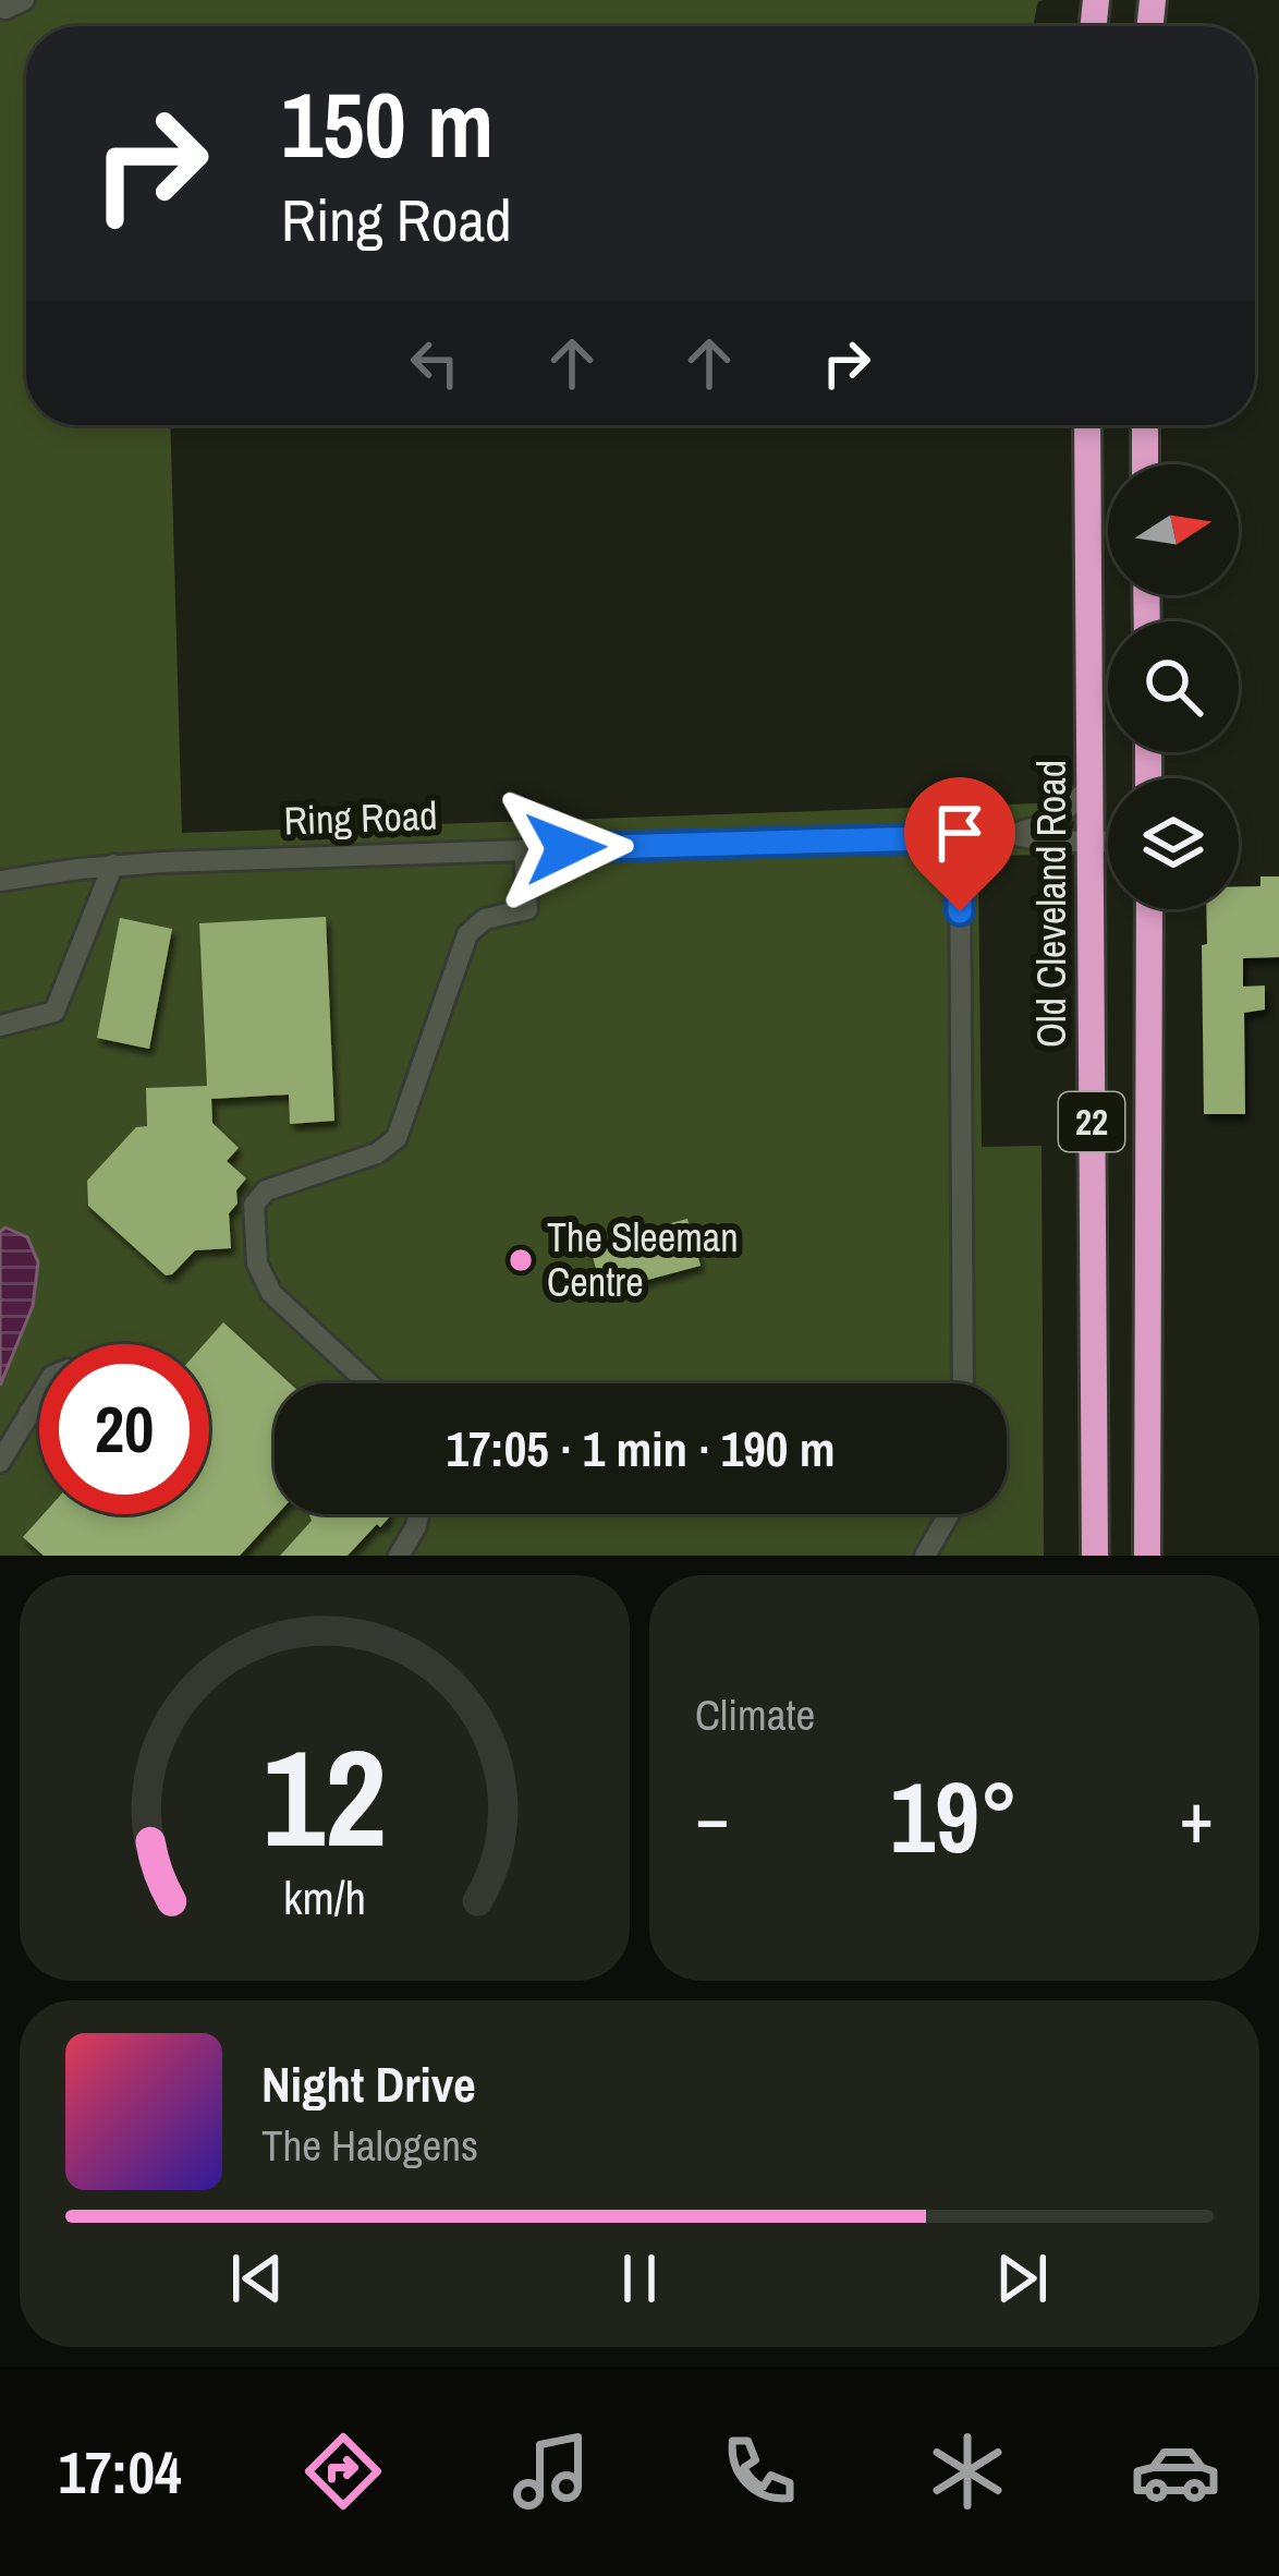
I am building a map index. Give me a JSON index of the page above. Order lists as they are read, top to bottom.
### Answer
{
  "streets": {
    "highway": ["Old Cleveland Road", "22"],
    "lane": ["Ring Road"]
  },
  "crossings": [
    ["Ring Road", "Old Cleveland Road"]
  ],
  "places": ["The Sleeman Centre"],
  "north": "right",
  "page": {
    "turn": ["150 m", "Ring Road"],
    "limit": "20",
    "trip": "17:05 · 1 min · 190 m",
    "tile": "Climate",
    "heat": ["−", "19°", "+"],
    "song": ["Night Drive", "The Halogens"],
    "tabs": "17:04",
    "gauge": ["12", "km/h"]
  }
}
